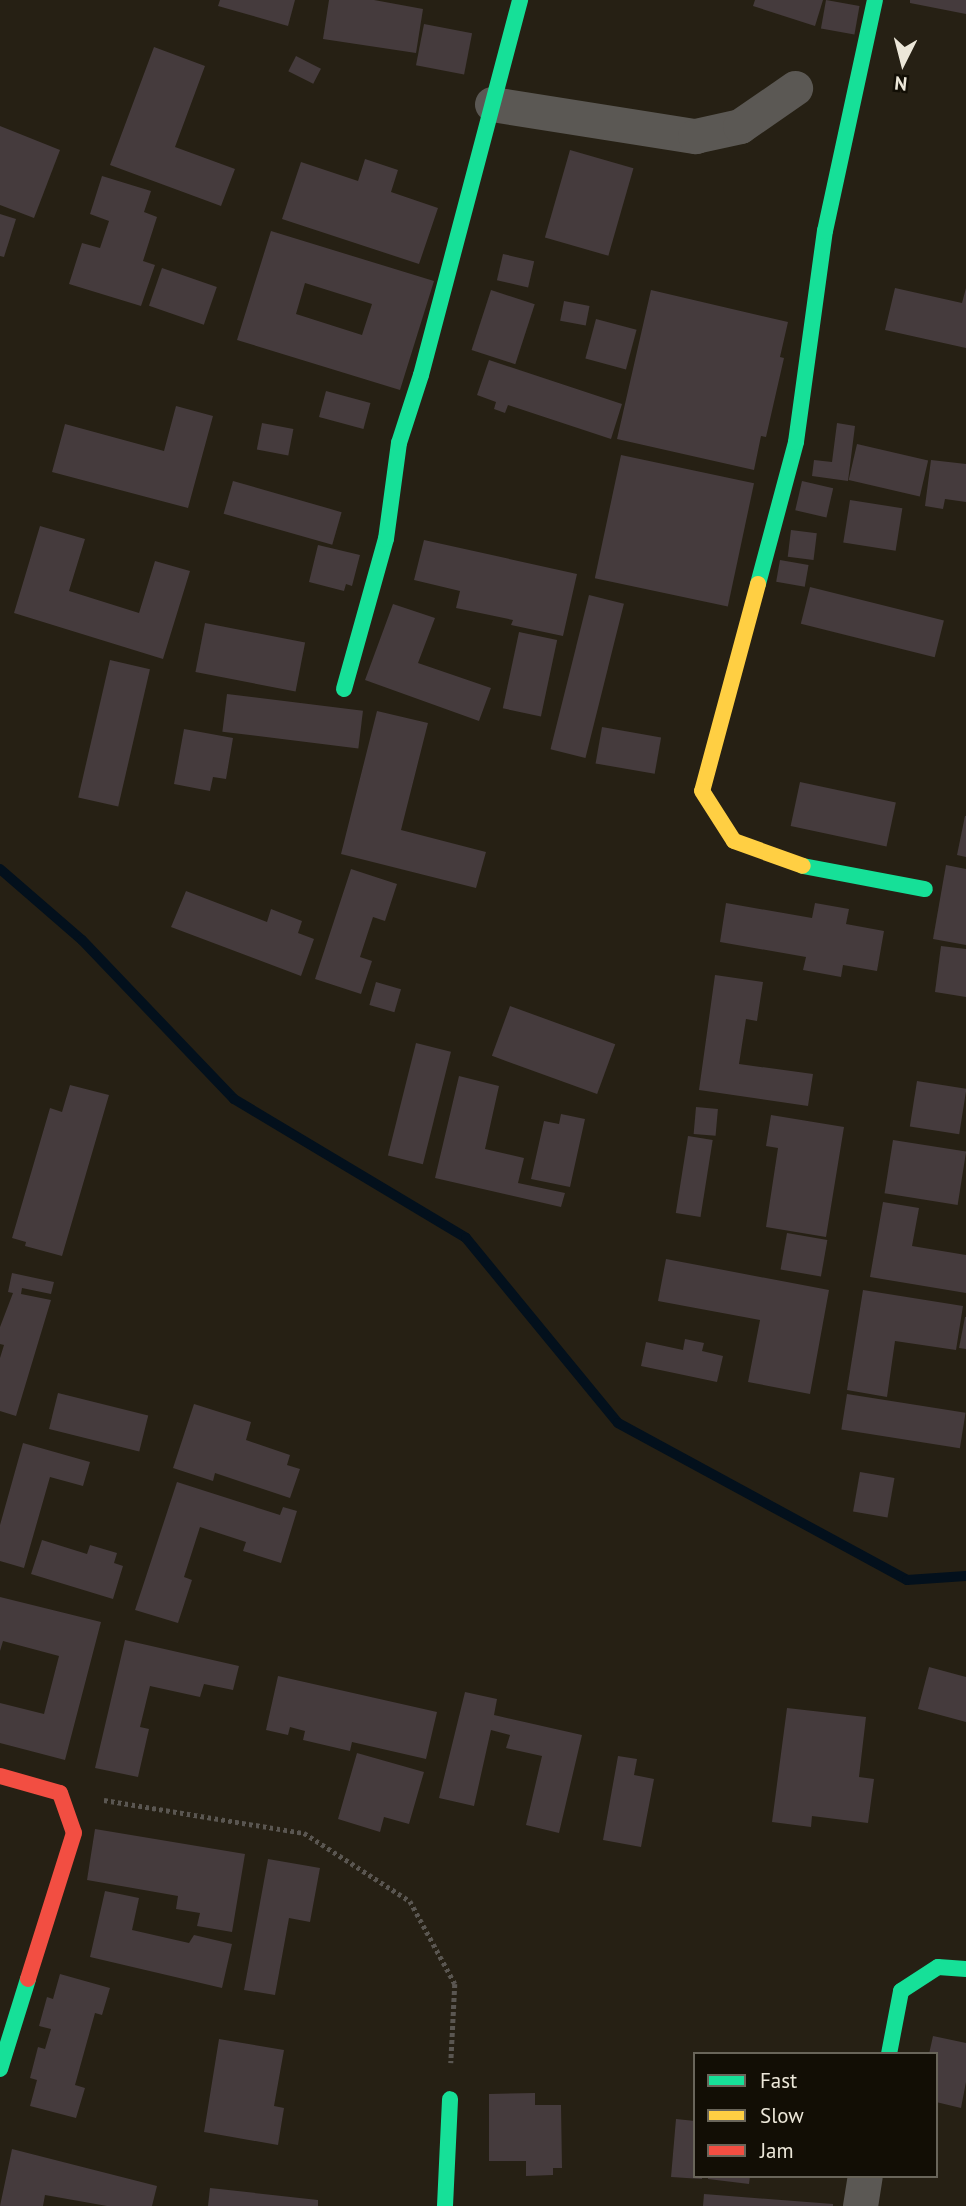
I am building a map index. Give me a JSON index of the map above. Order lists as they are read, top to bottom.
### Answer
{
  "legend": ["Fast", "Slow", "Jam"],
  "north": "bottom"
}
